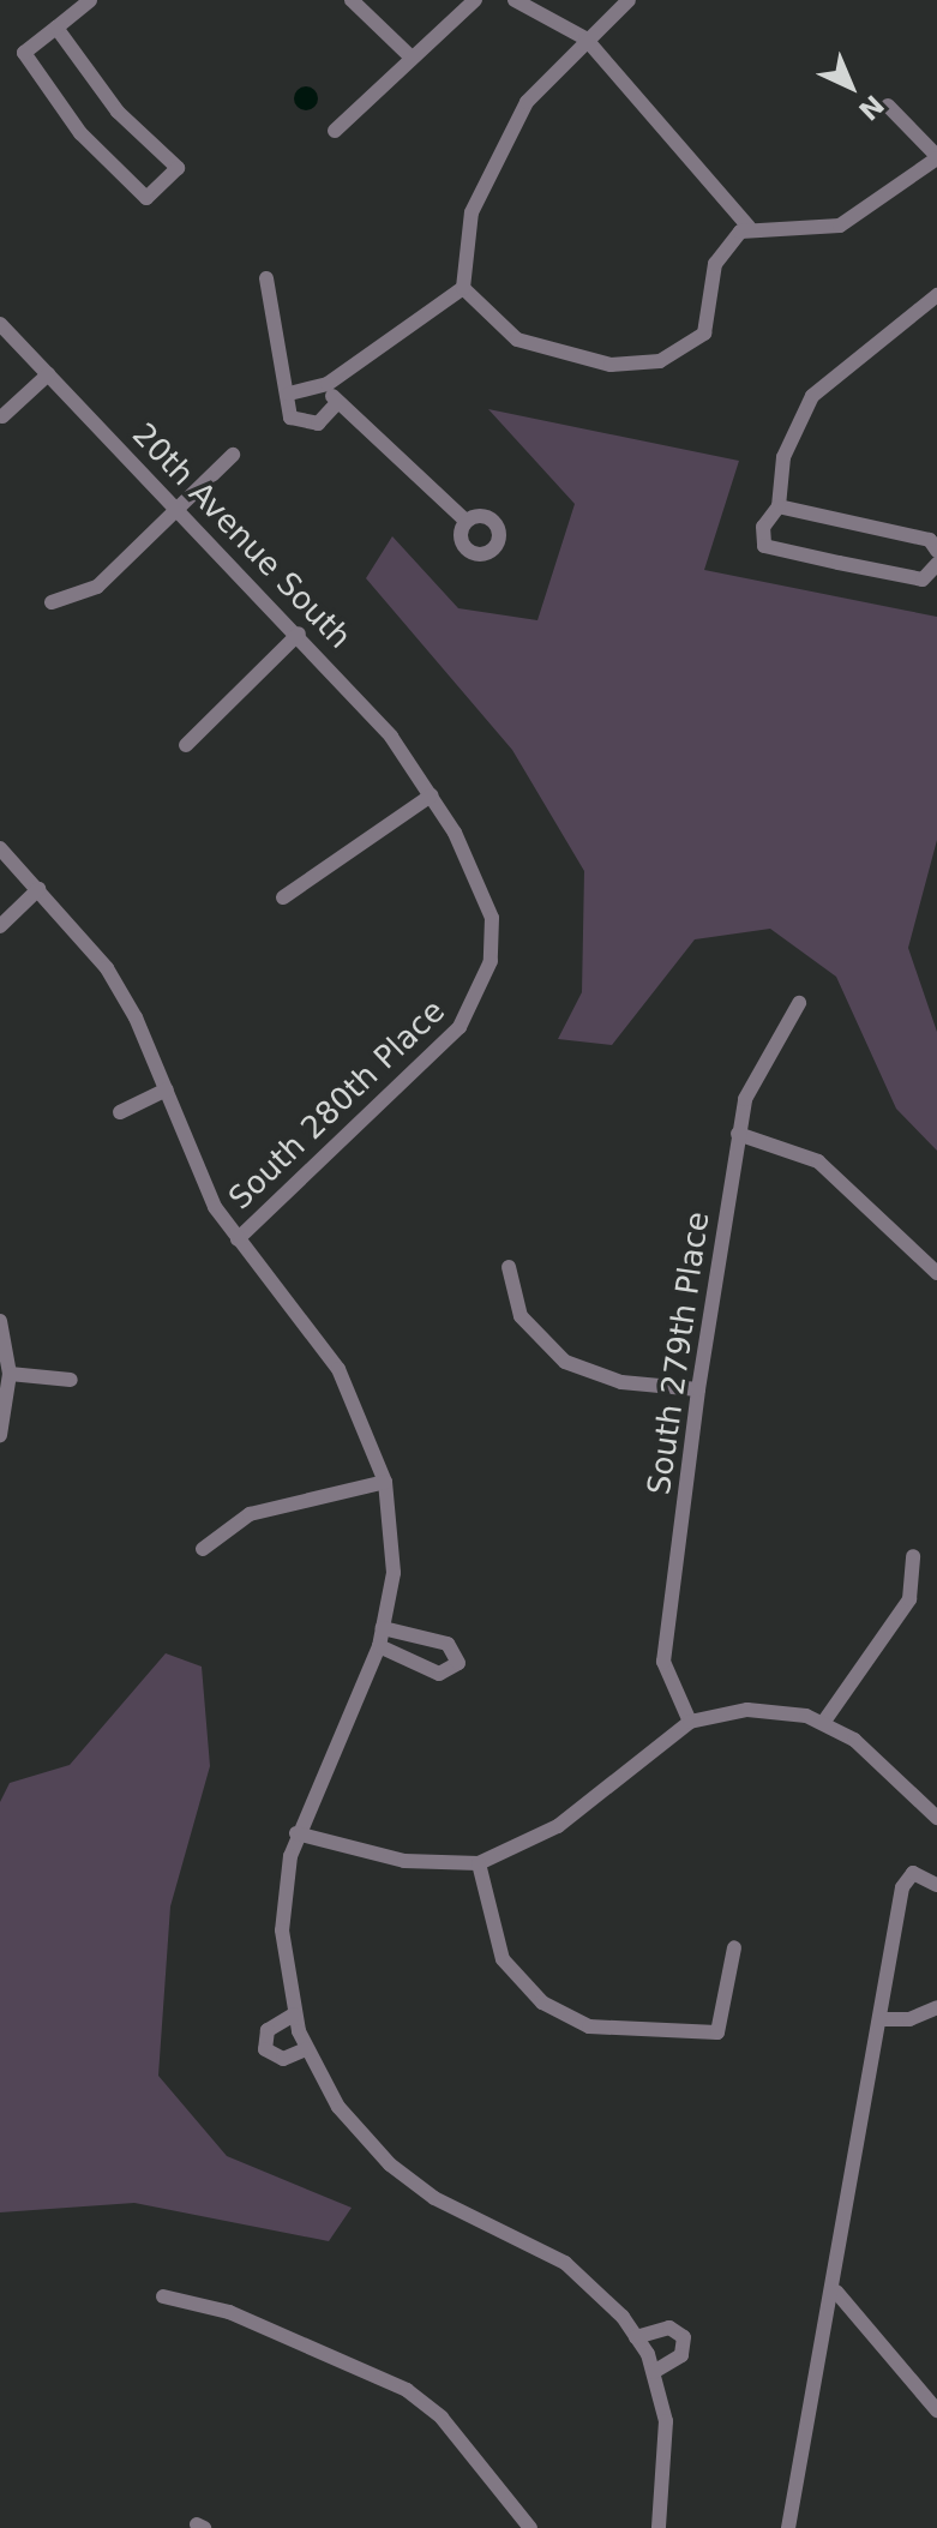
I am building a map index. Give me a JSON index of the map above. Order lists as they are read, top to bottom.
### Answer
{
  "streets": {
    "street": ["20th Avenue South", "South 280th Place", "South 279th Place"]
  },
  "crossings": [
    ["20th Avenue South", "South 280th Place"]
  ],
  "north": "bottom right"
}
